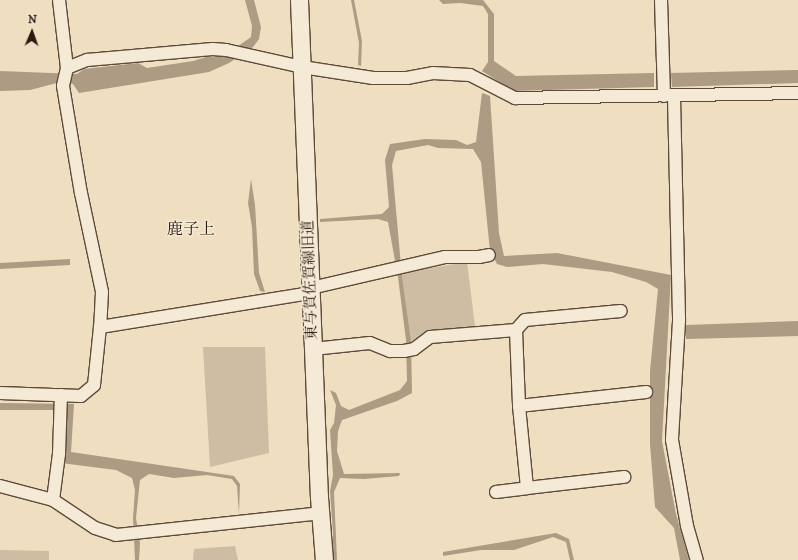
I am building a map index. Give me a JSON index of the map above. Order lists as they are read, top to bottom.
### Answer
{
  "streets": {
    "main road": ["東与賀佐賀線旧道"]
  },
  "districts": ["鹿子上"],
  "north": "top"
}
